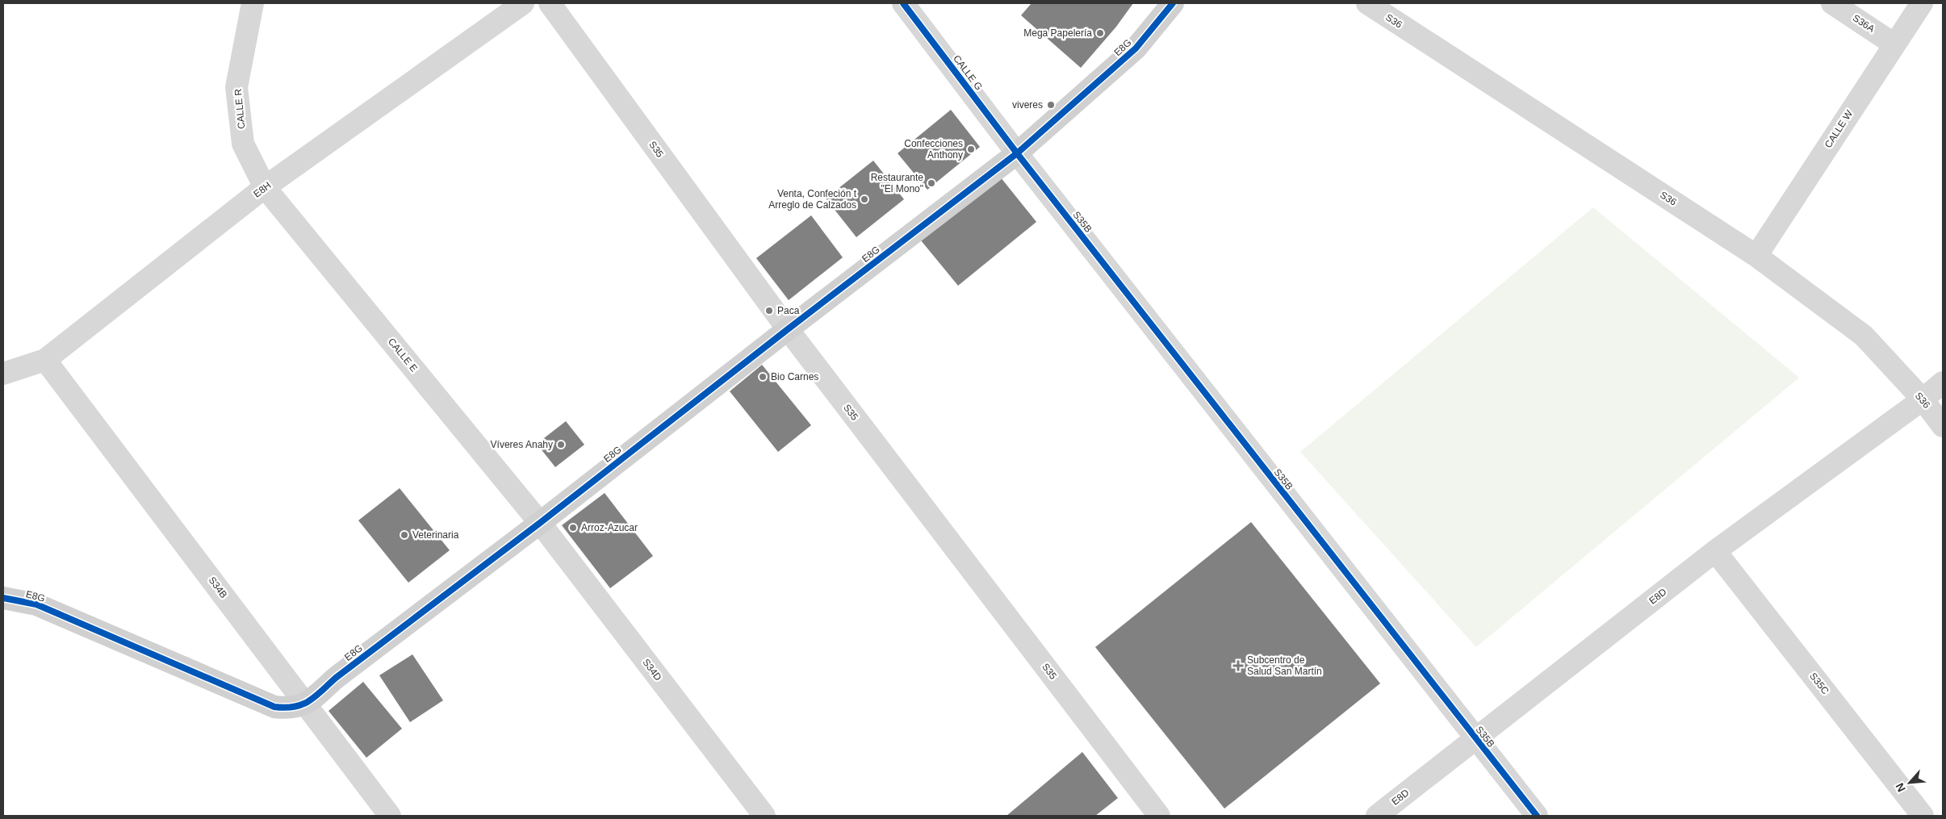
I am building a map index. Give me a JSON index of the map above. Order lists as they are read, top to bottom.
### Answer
{
  "streets": {
    "street": [
      "S36",
      "S36A",
      "E8G",
      "CALLE G",
      "CALLE R",
      "CALLE W",
      "S35",
      "E8H",
      "S35B",
      "CALLE E",
      "S34B",
      "E8D",
      "S34D",
      "S35C"
    ]
  },
  "crossings": [
    ["S36", "CALLE W"],
    ["S36", "E8D"],
    ["S36A", "CALLE W"],
    ["E8G", "CALLE G"],
    ["E8G", "S35"],
    ["E8G", "S35B"],
    ["E8G", "CALLE E"],
    ["E8G", "S34B"],
    ["E8G", "S34D"],
    ["CALLE G", "S35B"],
    ["CALLE R", "E8H"],
    ["CALLE R", "CALLE E"],
    ["E8H", "CALLE E"],
    ["E8H", "S34B"],
    ["S35B", "E8D"],
    ["CALLE E", "S34D"],
    ["E8D", "S35C"]
  ],
  "places": {
    "other": [
      "Mega Papelería",
      "viveres",
      "Confecciones Anthony",
      "Restaurante \"El Mono\"",
      "Venta, Confeción t Arreglo de Calzados",
      "Paca",
      "Bio Carnes",
      "Víveres Anahy",
      "Arroz-Azucar",
      "Veterinaria"
    ],
    "health": ["Subcentro de Salud San Martín"]
  },
  "north": "bottom left"
}
